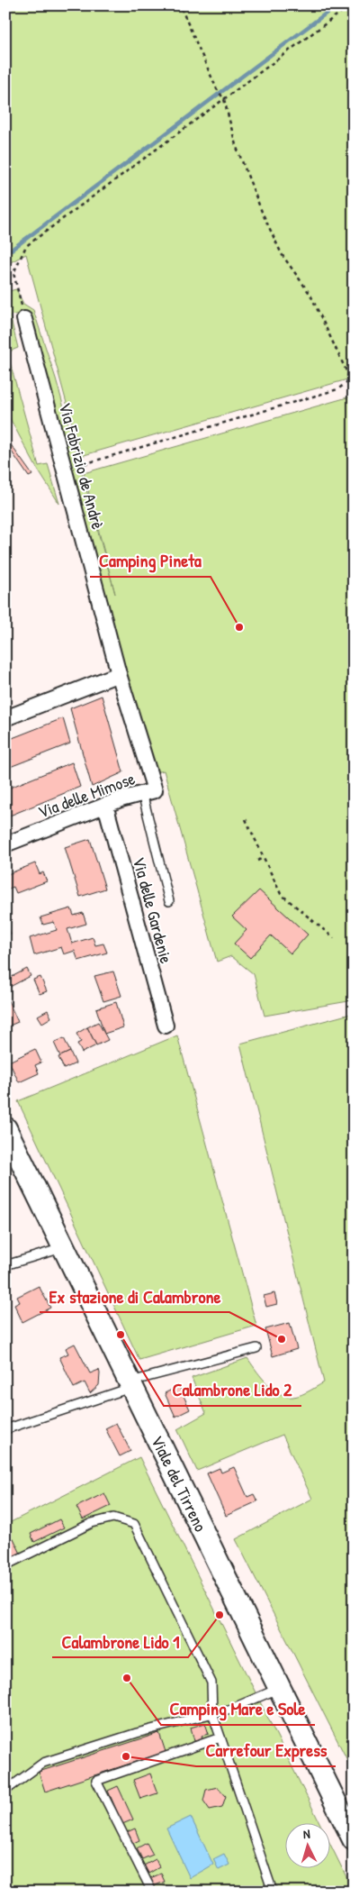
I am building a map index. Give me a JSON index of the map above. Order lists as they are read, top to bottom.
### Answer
{
  "streets": {
    "main road": ["Viale del Tirreno"],
    "street": ["Via Fabrizio de Andrè", "Via delle Mimose", "Via delle Gardenie"]
  },
  "crossings": [
    ["Via Fabrizio de Andrè", "Via delle Mimose"],
    ["Via delle Mimose", "Via delle Gardenie"]
  ],
  "places": [
    "Camping Pineta",
    "Calambrone Lido 2",
    "Ex stazione di Calambrone",
    "Calambrone Lido 1",
    "Camping Mare e Sole",
    "Carrefour Express"
  ],
  "north": "top"
}
